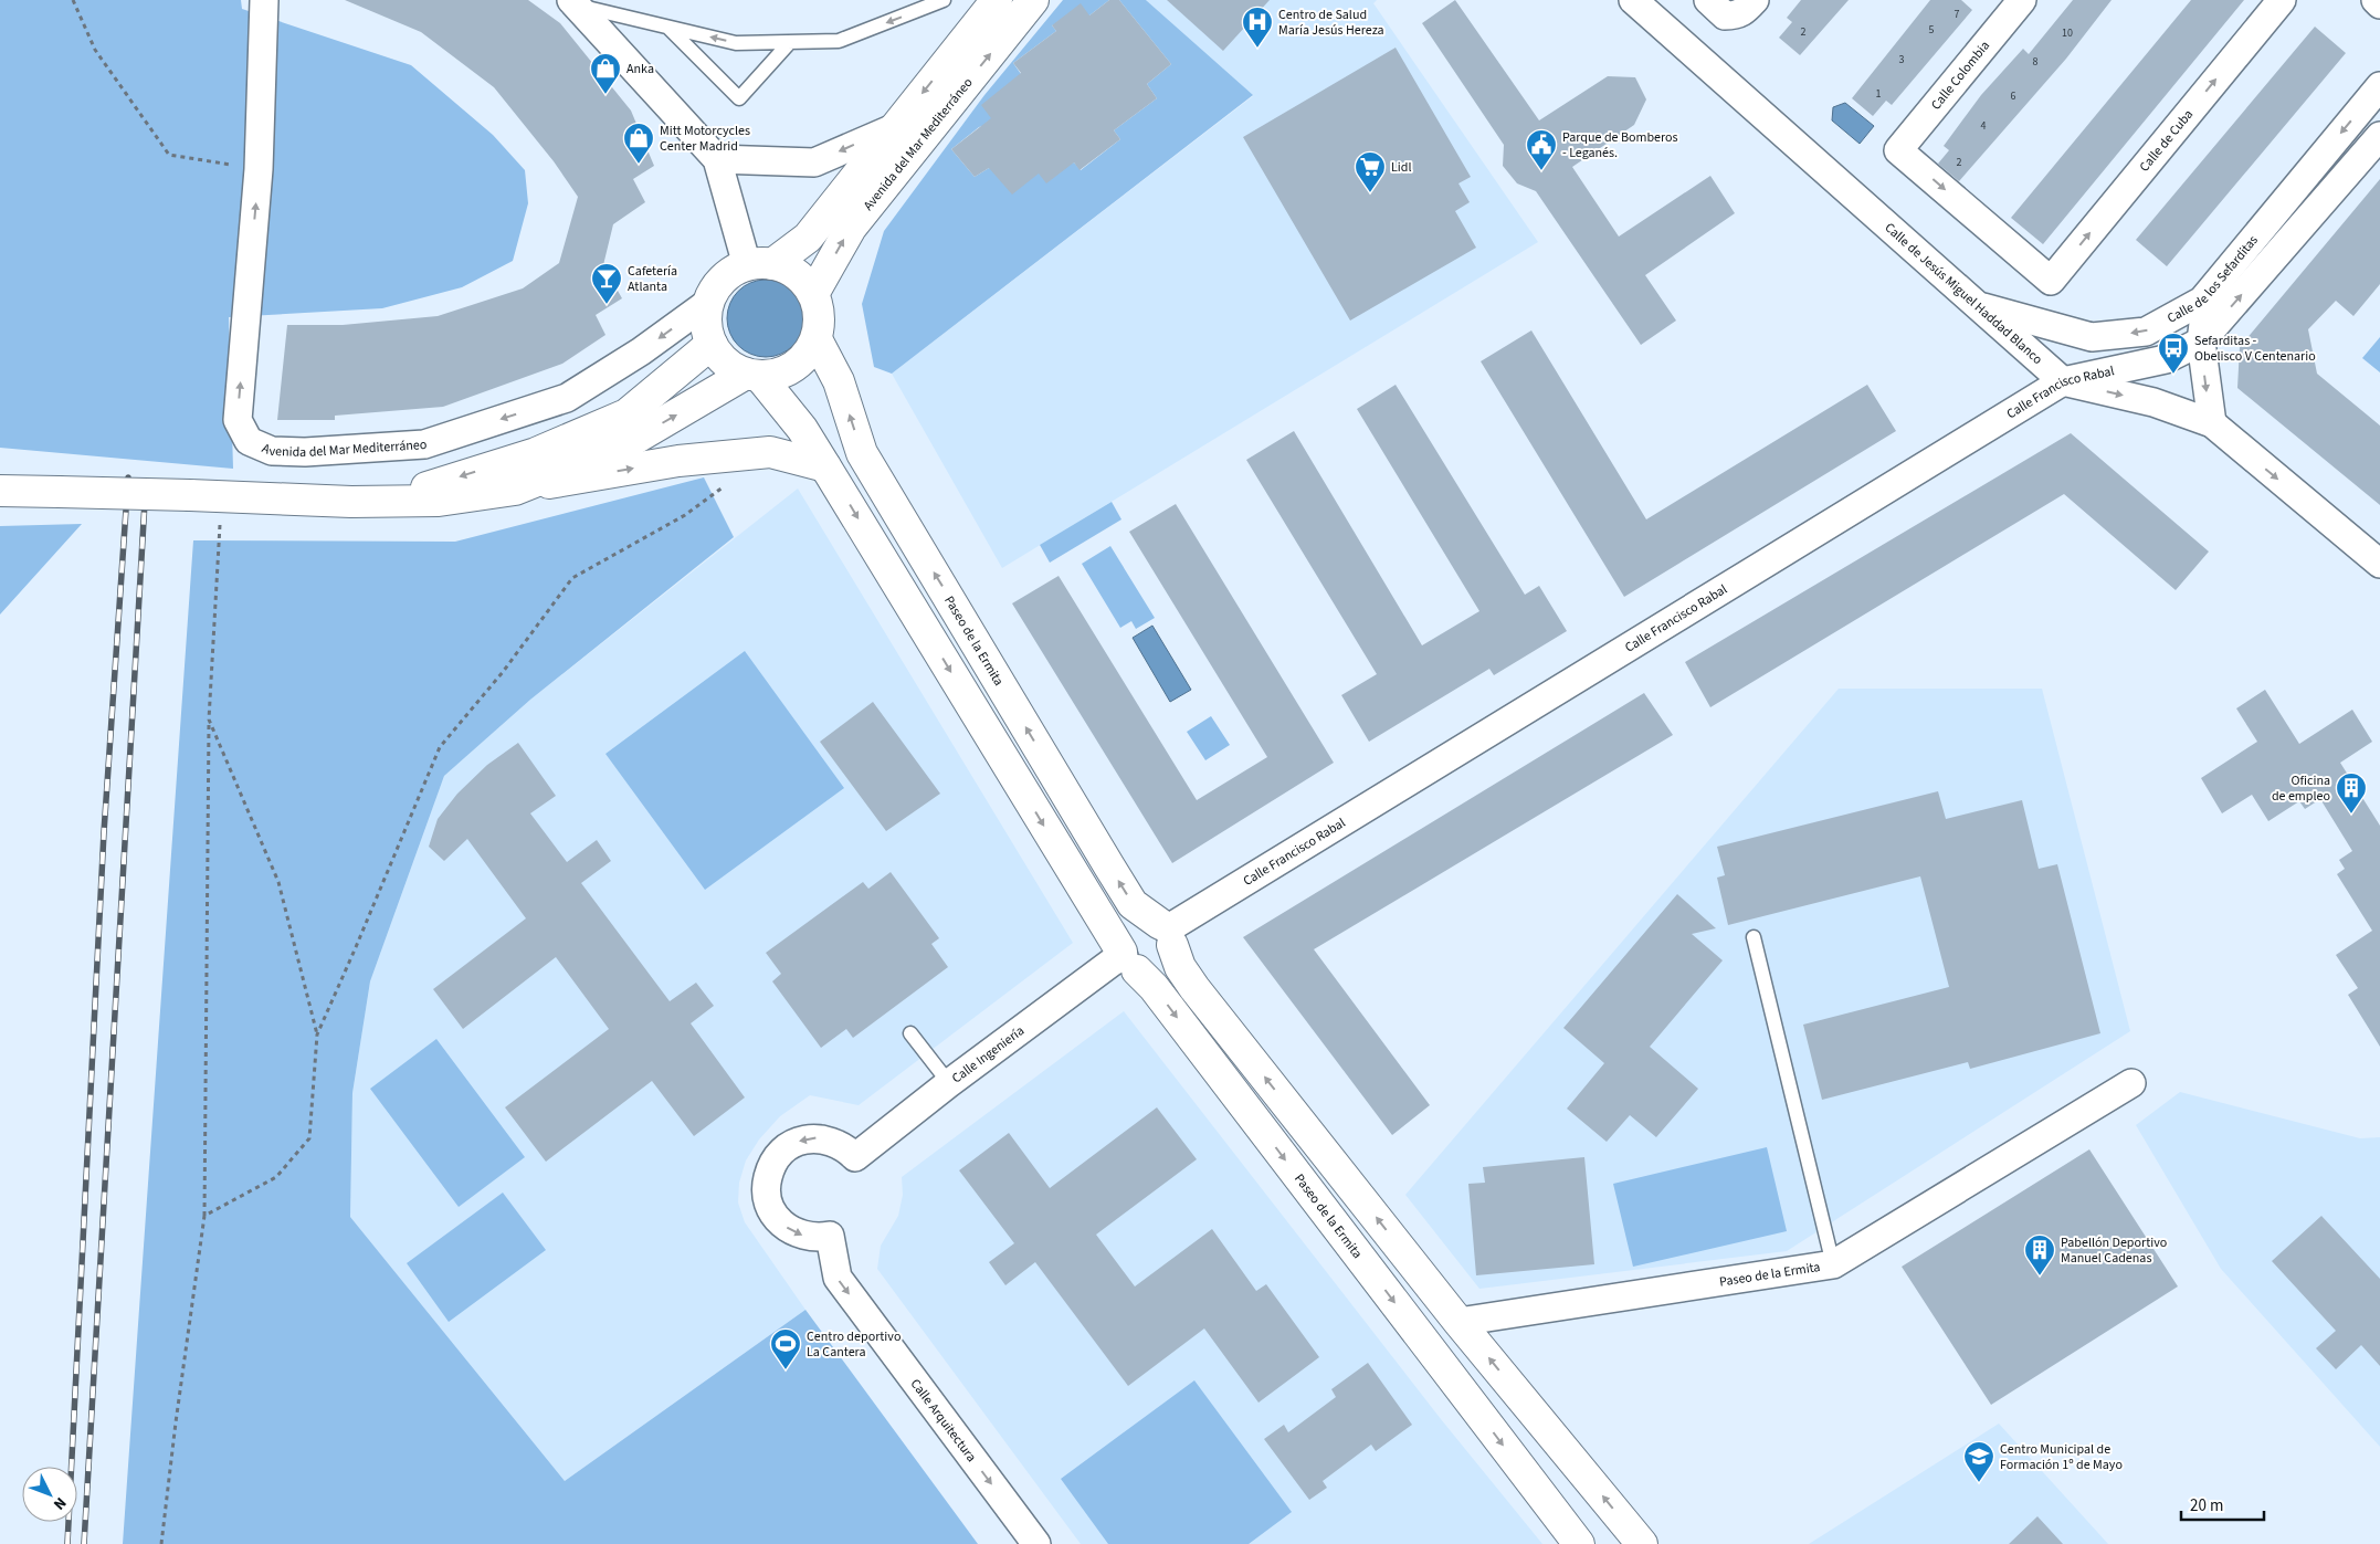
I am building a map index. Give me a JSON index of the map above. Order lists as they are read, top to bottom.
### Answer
{
  "streets": {
    "main road": ["Avenida del Mar Mediterráneo", "Paseo de la Ermita"],
    "street": [
      "Calle Colombia",
      "Calle de Cuba",
      "Calle de los Sefarditas",
      "Calle de Jesús Miguel Haddad Blanco",
      "Calle Francisco Rabal",
      "Calle Ingeniería",
      "Calle Arquitectura"
    ]
  },
  "crossings": [
    ["Calle Colombia", "Calle de Cuba"],
    ["Avenida del Mar Mediterráneo", "Paseo de la Ermita"],
    ["Calle de los Sefarditas", "Calle de Jesús Miguel Haddad Blanco"],
    ["Calle de Jesús Miguel Haddad Blanco", "Calle Francisco Rabal"],
    ["Calle Francisco Rabal", "Paseo de la Ermita"],
    ["Calle Francisco Rabal", "Calle Ingeniería"],
    ["Paseo de la Ermita", "Calle Ingeniería"],
    ["Calle Ingeniería", "Calle Arquitectura"]
  ],
  "one_way": ["Calle de Jesús Miguel Haddad Blanco", "Calle Arquitectura"],
  "places": {
    "hospital": ["Centro de Salud María Jesús Hereza"],
    "shop": ["Anka", "Mitt Motorcycles Center Madrid"],
    "public building": ["Parque de Bomberos - Leganés."],
    "supermarket": ["Lidl"],
    "bar": ["Cafetería Atlanta"],
    "bus stop": ["Sefarditas - Obelisco V Centenario"],
    "building": ["Oficina de empleo", "Pabellón Deportivo Manuel Cadenas"],
    "sports": ["Centro deportivo La Cantera"],
    "school or university": ["Centro Municipal de Formación 1º de Mayo"]
  },
  "house_numbers": [
    "7",
    "5",
    "2",
    "10",
    "3",
    "8",
    "1",
    "6",
    "4",
    "2"
  ],
  "scale_bar": "20 m",
  "north": "bottom right"
}
